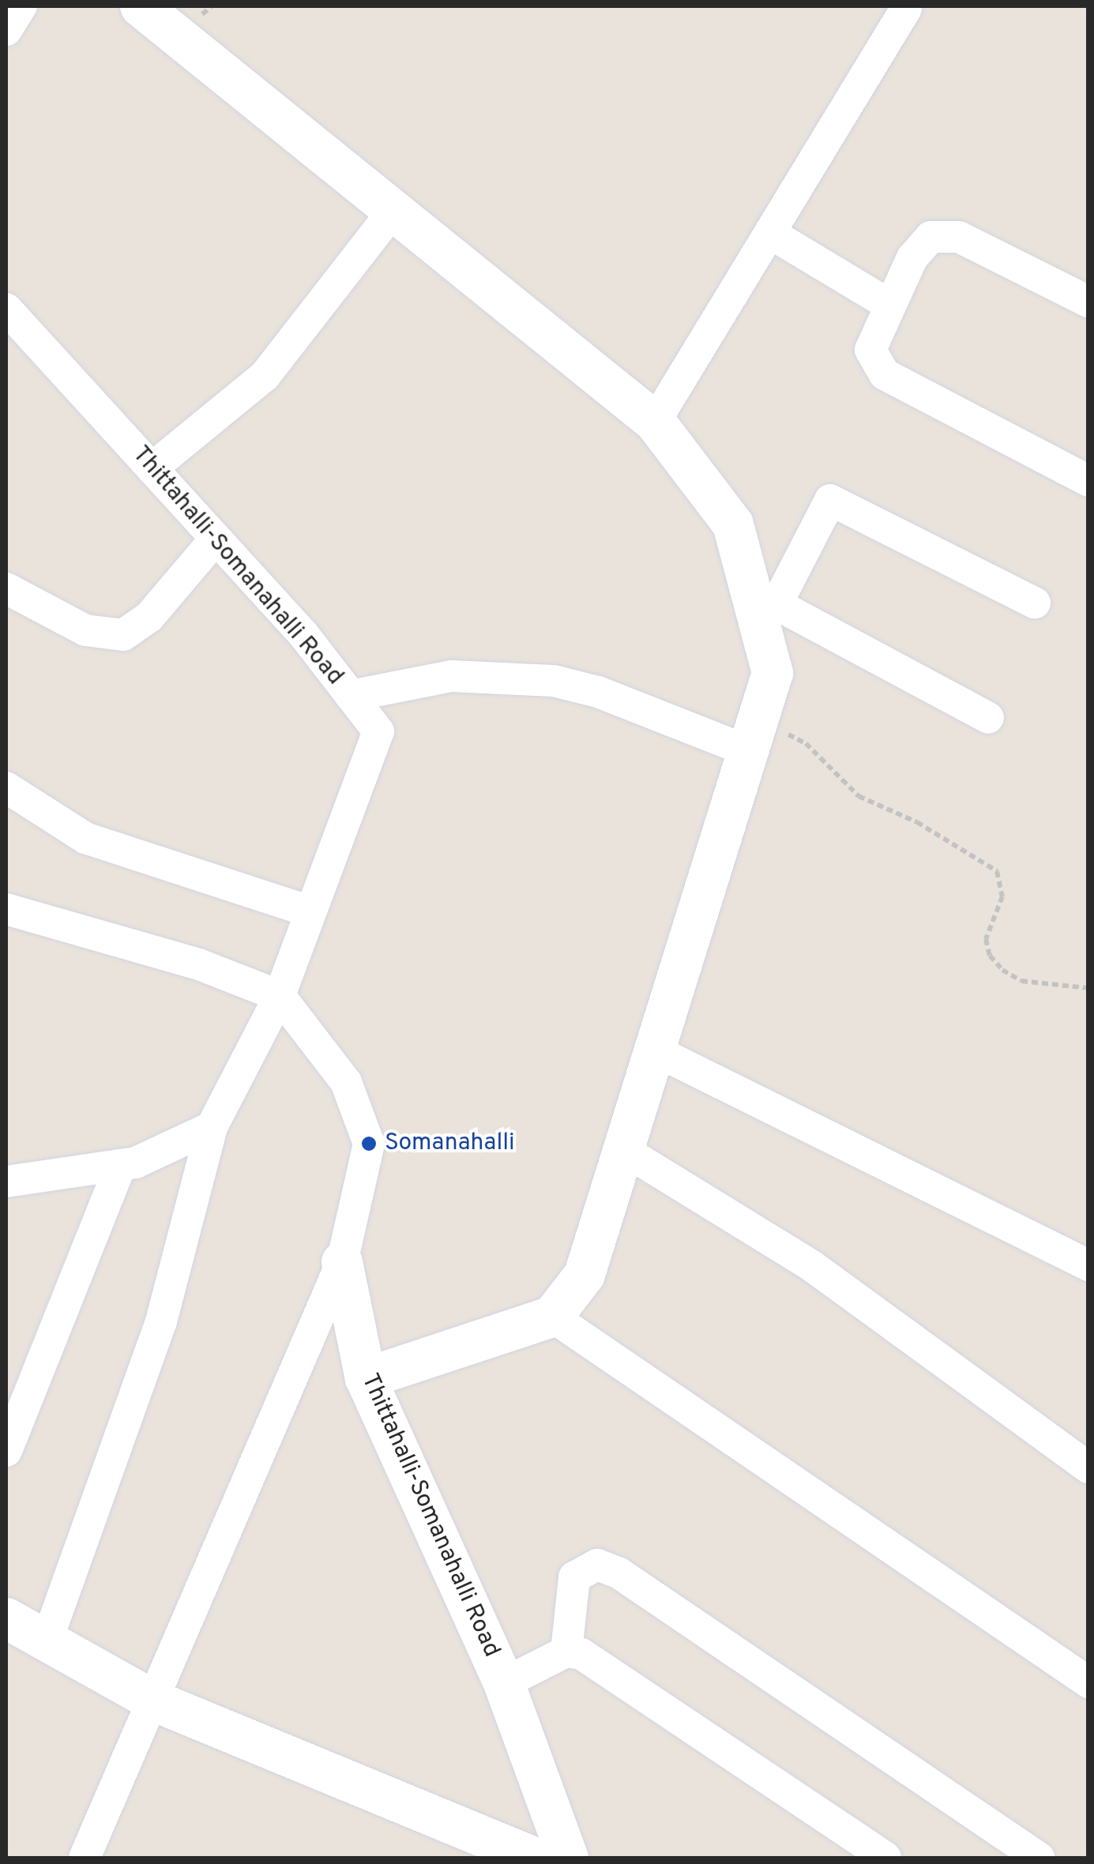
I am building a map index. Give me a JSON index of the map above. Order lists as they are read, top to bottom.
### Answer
{
  "streets": {
    "street": ["Thittahalli-Somanahalli Road"]
  },
  "places": ["Somanahalli"]
}
